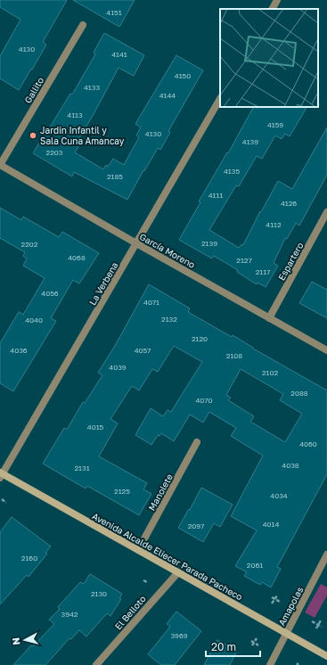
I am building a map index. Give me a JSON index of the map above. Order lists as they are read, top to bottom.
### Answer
{
  "streets": {
    "main road": ["Avenida Alcalde Eliecer Parada Pacheco"],
    "street": [
      "Gallito",
      "García Moreno",
      "Espartero",
      "La Verbena",
      "Manolete",
      "Amapolas",
      "El Belloto"
    ]
  },
  "crossings": [
    ["Gallito", "García Moreno"],
    ["García Moreno", "Espartero"],
    ["García Moreno", "La Verbena"],
    ["La Verbena", "Avenida Alcalde Eliecer Parada Pacheco"],
    ["Manolete", "Avenida Alcalde Eliecer Parada Pacheco"],
    ["Avenida Alcalde Eliecer Parada Pacheco", "Amapolas"],
    ["Avenida Alcalde Eliecer Parada Pacheco", "El Belloto"]
  ],
  "places": ["Jardin Infantil y Sala Cuna Amancay"],
  "house_numbers": [
    "4151",
    "4130",
    "4141",
    "4150",
    "4133",
    "4144",
    "4113",
    "4159",
    "4130",
    "4139",
    "2203",
    "4135",
    "2185",
    "4111",
    "4126",
    "4112",
    "2139",
    "2202",
    "4068",
    "2127",
    "2117",
    "4056",
    "4071",
    "2132",
    "4040",
    "2120",
    "4036",
    "4057",
    "2108",
    "4039",
    "2102",
    "2088",
    "4070",
    "4015",
    "4060",
    "4038",
    "2131",
    "2125",
    "4034",
    "4014",
    "2097",
    "2160",
    "2061",
    "2130",
    "3942",
    "3969"
  ],
  "scale_bar": "20 m",
  "north": "left"
}
